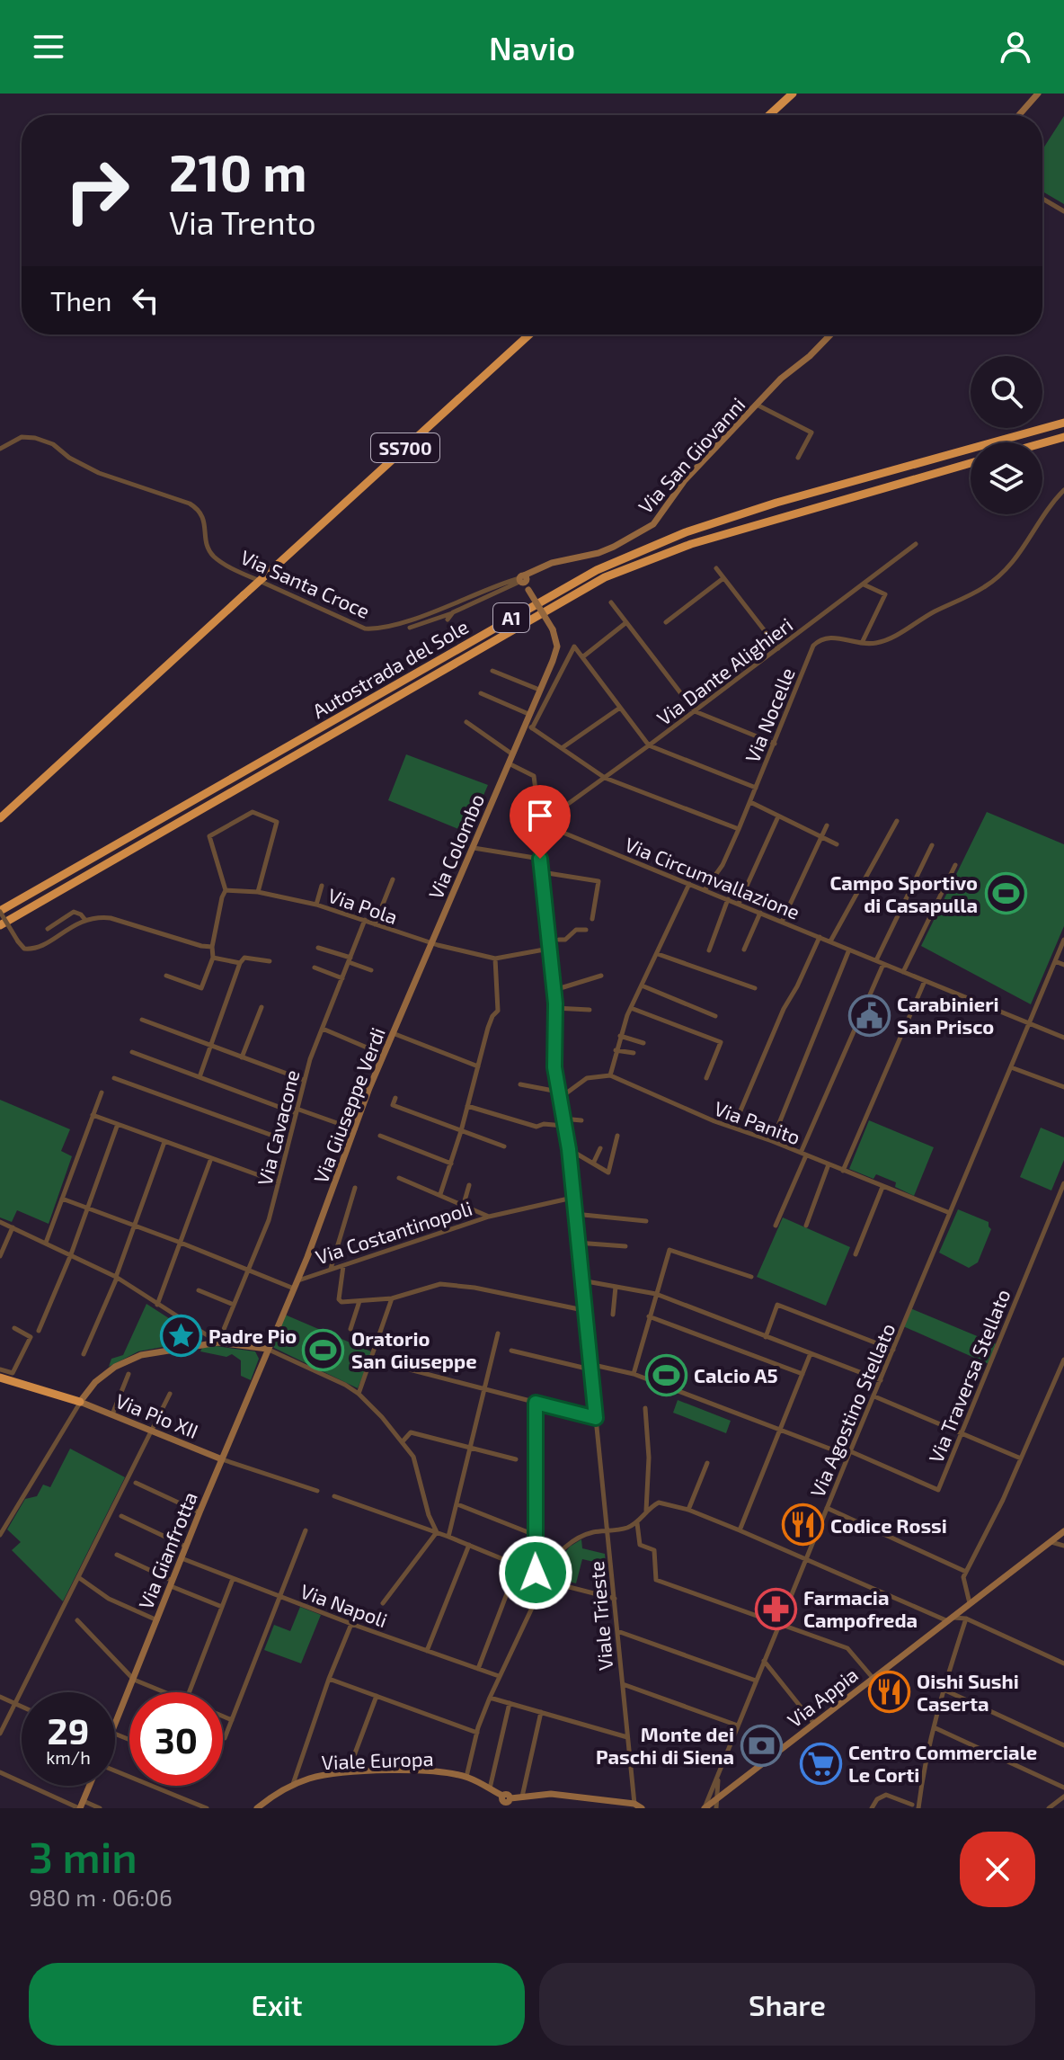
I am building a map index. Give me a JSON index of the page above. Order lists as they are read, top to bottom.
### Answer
{
  "streets": {
    "highway": ["SS700", "A1", "Autostrada del Sole"],
    "street": [
      "Via San Giovanni",
      "Via Santa Croce",
      "Via Dante Alighieri",
      "Via Nocelle",
      "Via Colombo",
      "Via Circumvallazione",
      "Via Pola",
      "Via Giuseppe Verdi",
      "Via Panito",
      "Via Cavacone",
      "Via Costantinopoli",
      "Via Traversa Stellato",
      "Via Agostino Stellato",
      "Via Pio XII",
      "Via Gianfrotta",
      "Via Napoli",
      "Viale Trieste",
      "Via Appia",
      "Viale Europa"
    ]
  },
  "crossings": [
    ["Via San Giovanni", "Via Santa Croce"],
    ["Via Nocelle", "Via Circumvallazione"],
    ["Via Colombo", "Via Pola"],
    ["Via Colombo", "Via Giuseppe Verdi"],
    ["Via Colombo", "Viale Trieste"],
    ["Via Circumvallazione", "Via Agostino Stellato"],
    ["Via Pola", "Via Giuseppe Verdi"],
    ["Via Pola", "Via Cavacone"],
    ["Via Pola", "Viale Trieste"],
    ["Via Giuseppe Verdi", "Via Costantinopoli"],
    ["Via Panito", "Via Agostino Stellato"],
    ["Via Costantinopoli", "Viale Trieste"],
    ["Via Traversa Stellato", "Via Agostino Stellato"],
    ["Via Agostino Stellato", "Via Appia"],
    ["Via Pio XII", "Via Gianfrotta"],
    ["Via Gianfrotta", "Via Napoli"]
  ],
  "places": {
    "sports": ["Campo Sportivo di Casapulla", "Oratorio San Giuseppe", "Calcio A5"],
    "public building": ["Carabinieri San Prisco"],
    "place": ["Padre Pio"],
    "restaurant": ["Codice Rossi", "Oishi Sushi Caserta"],
    "pharmacy": ["Farmacia Campofreda"],
    "bank": ["Monte dei Paschi di Siena"],
    "supermarket": ["Centro Commerciale Le Corti"]
  },
  "page": {
    "header": "Navio",
    "turn": ["210 m", "Via Trento"],
    "then": "Then",
    "speed": "29 km/h",
    "limit": "30",
    "heading": ["3 min", "980 m · 06:06"],
    "buttons": ["Exit", "Share"]
  }
}
